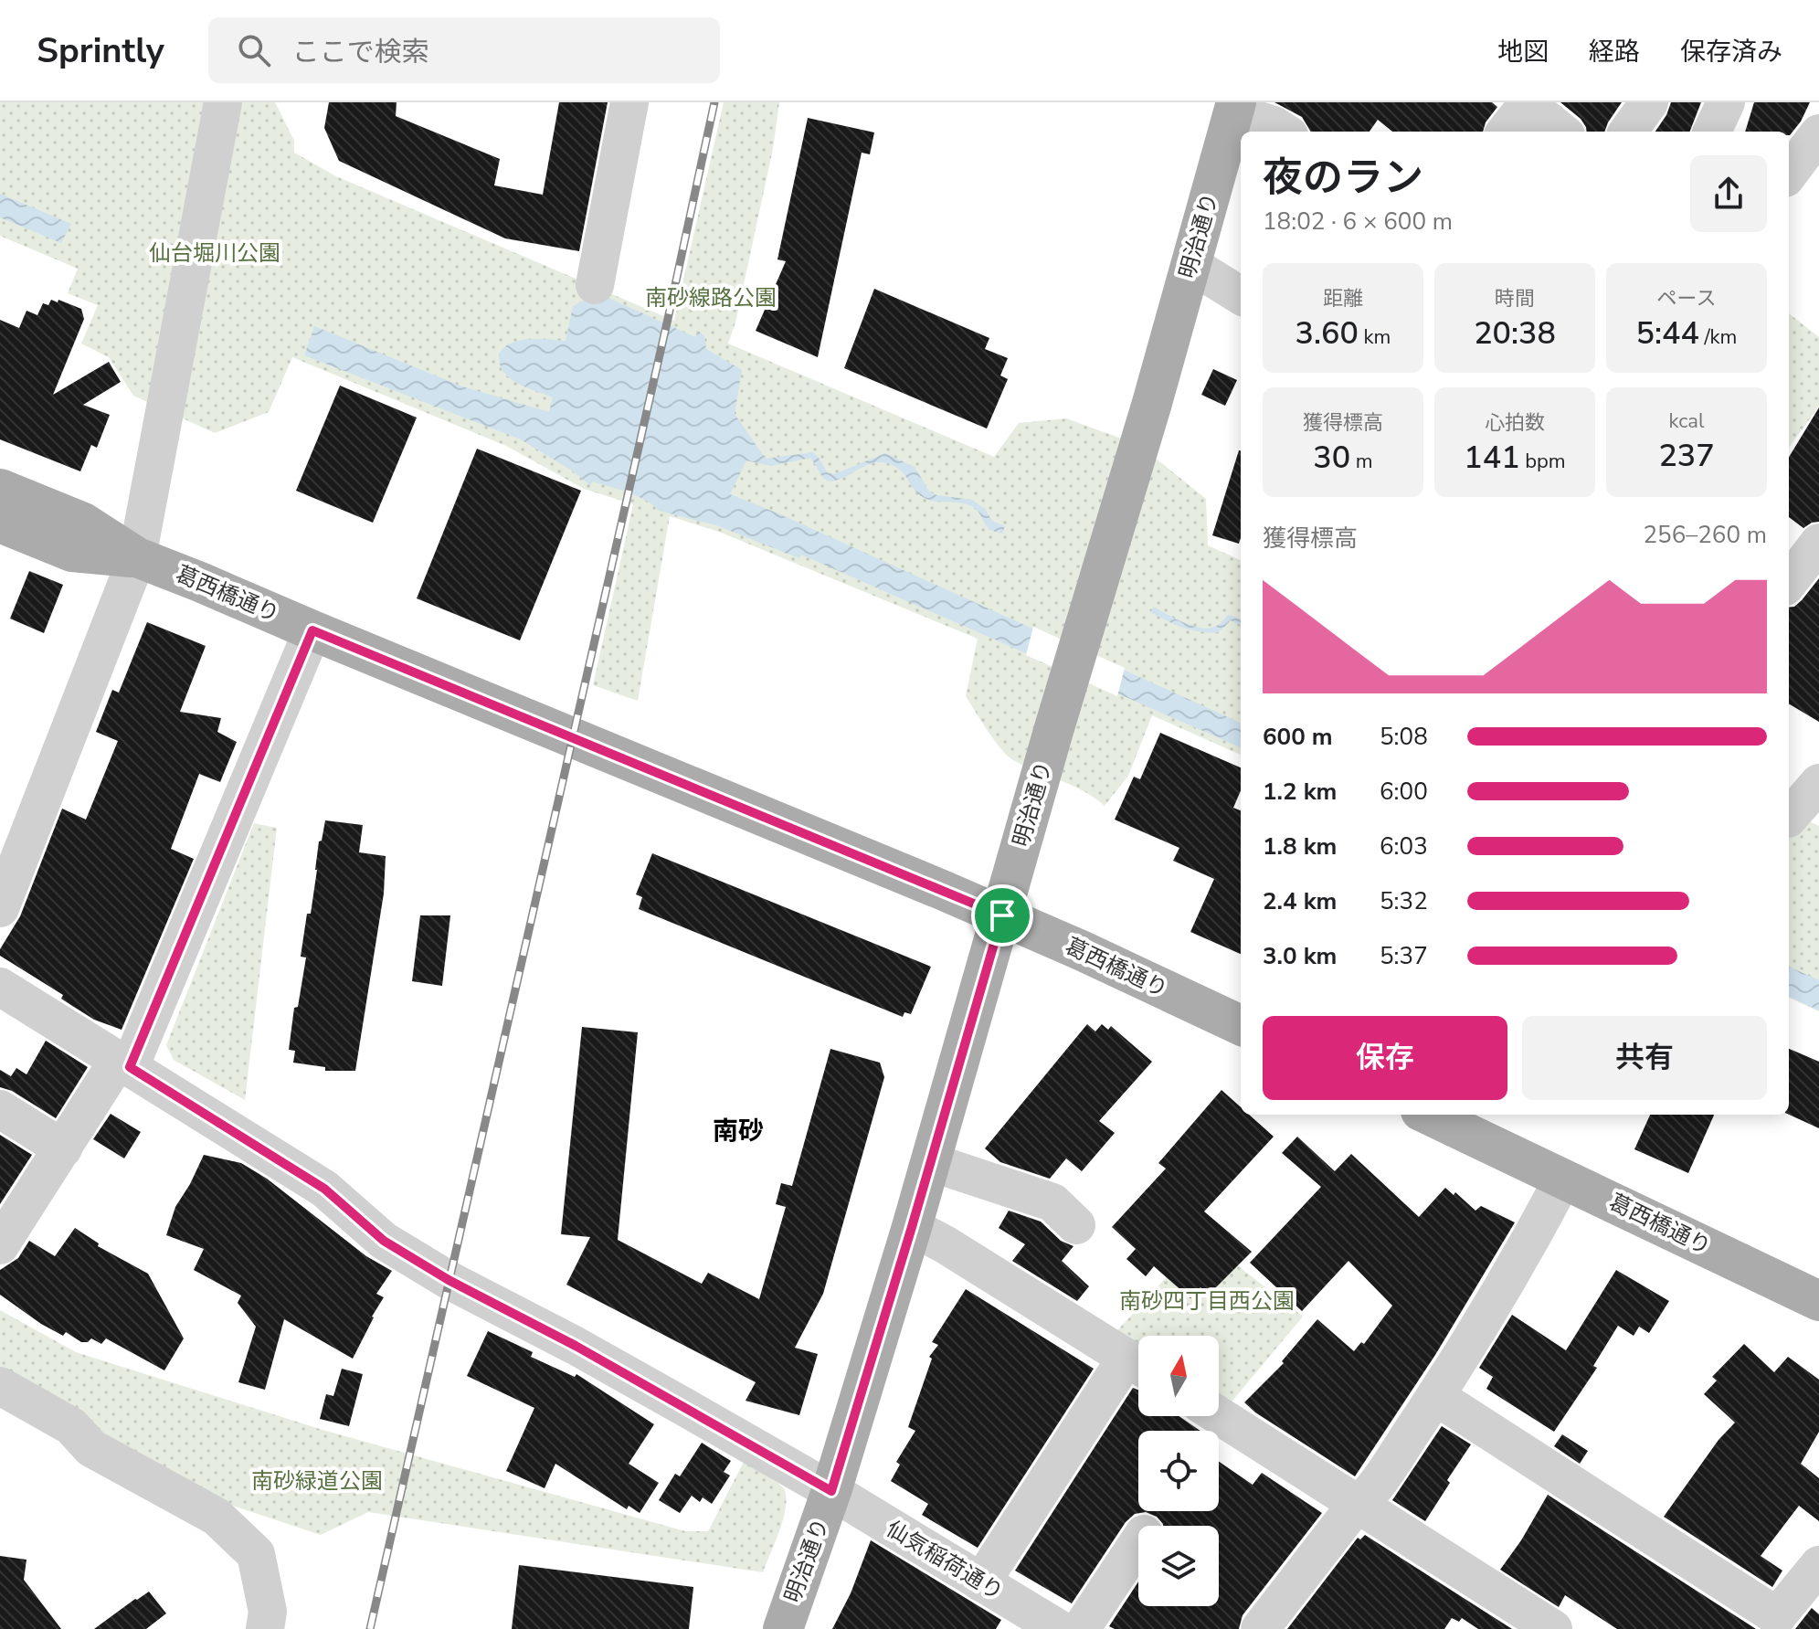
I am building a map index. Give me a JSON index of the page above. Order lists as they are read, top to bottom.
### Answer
{
  "streets": {
    "main road": ["明治通り", "葛西橋通り"],
    "street": ["仙気稲荷通り"]
  },
  "crossings": [
    ["明治通り", "葛西橋通り"],
    ["明治通り", "仙気稲荷通り"]
  ],
  "districts": ["南砂"],
  "parks": [
    "仙台堀川公園",
    "南砂線路公園",
    "南砂四丁目西公園",
    "南砂緑道公園"
  ],
  "north": "top",
  "page": {
    "header": "Sprintly",
    "search": "ここで検索",
    "nav": ["地図", "経路", "保存済み"],
    "heading": ["夜のラン", "18:02 · 6 × 600 m"],
    "stats": [
      ["距離", "3.60 km"],
      ["時間", "20:38"],
      ["ペース", "5:44 /km"],
      ["獲得標高", "30 m"],
      ["心拍数", "141 bpm"],
      ["kcal", "237"]
    ],
    "chart": ["獲得標高", "256–260 m"],
    "list": [
      {
        "name": "600 m",
        "note": "5:08"
      },
      {
        "name": "1.2 km",
        "note": "6:00"
      },
      {
        "name": "1.8 km",
        "note": "6:03"
      },
      {
        "name": "2.4 km",
        "note": "5:32"
      },
      {
        "name": "3.0 km",
        "note": "5:37"
      }
    ],
    "buttons": ["保存", "共有"]
  }
}
